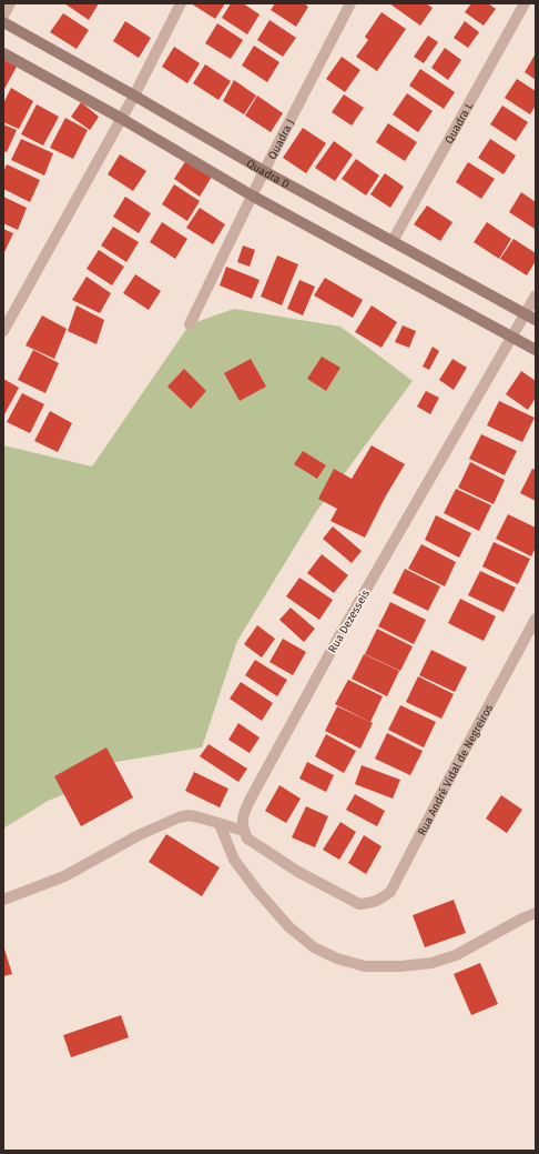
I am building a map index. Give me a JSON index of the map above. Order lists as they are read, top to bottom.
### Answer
{
  "streets": {
    "street": [
      "Quadra L",
      "Quadra J",
      "Quadra D",
      "Rua Dezesseis",
      "Rua André Vidal de Negreiros"
    ]
  },
  "crossings": [
    ["Quadra L", "Quadra D"],
    ["Quadra J", "Quadra D"],
    ["Quadra D", "Rua Dezesseis"],
    ["Rua Dezesseis", "Rua André Vidal de Negreiros"]
  ]
}
